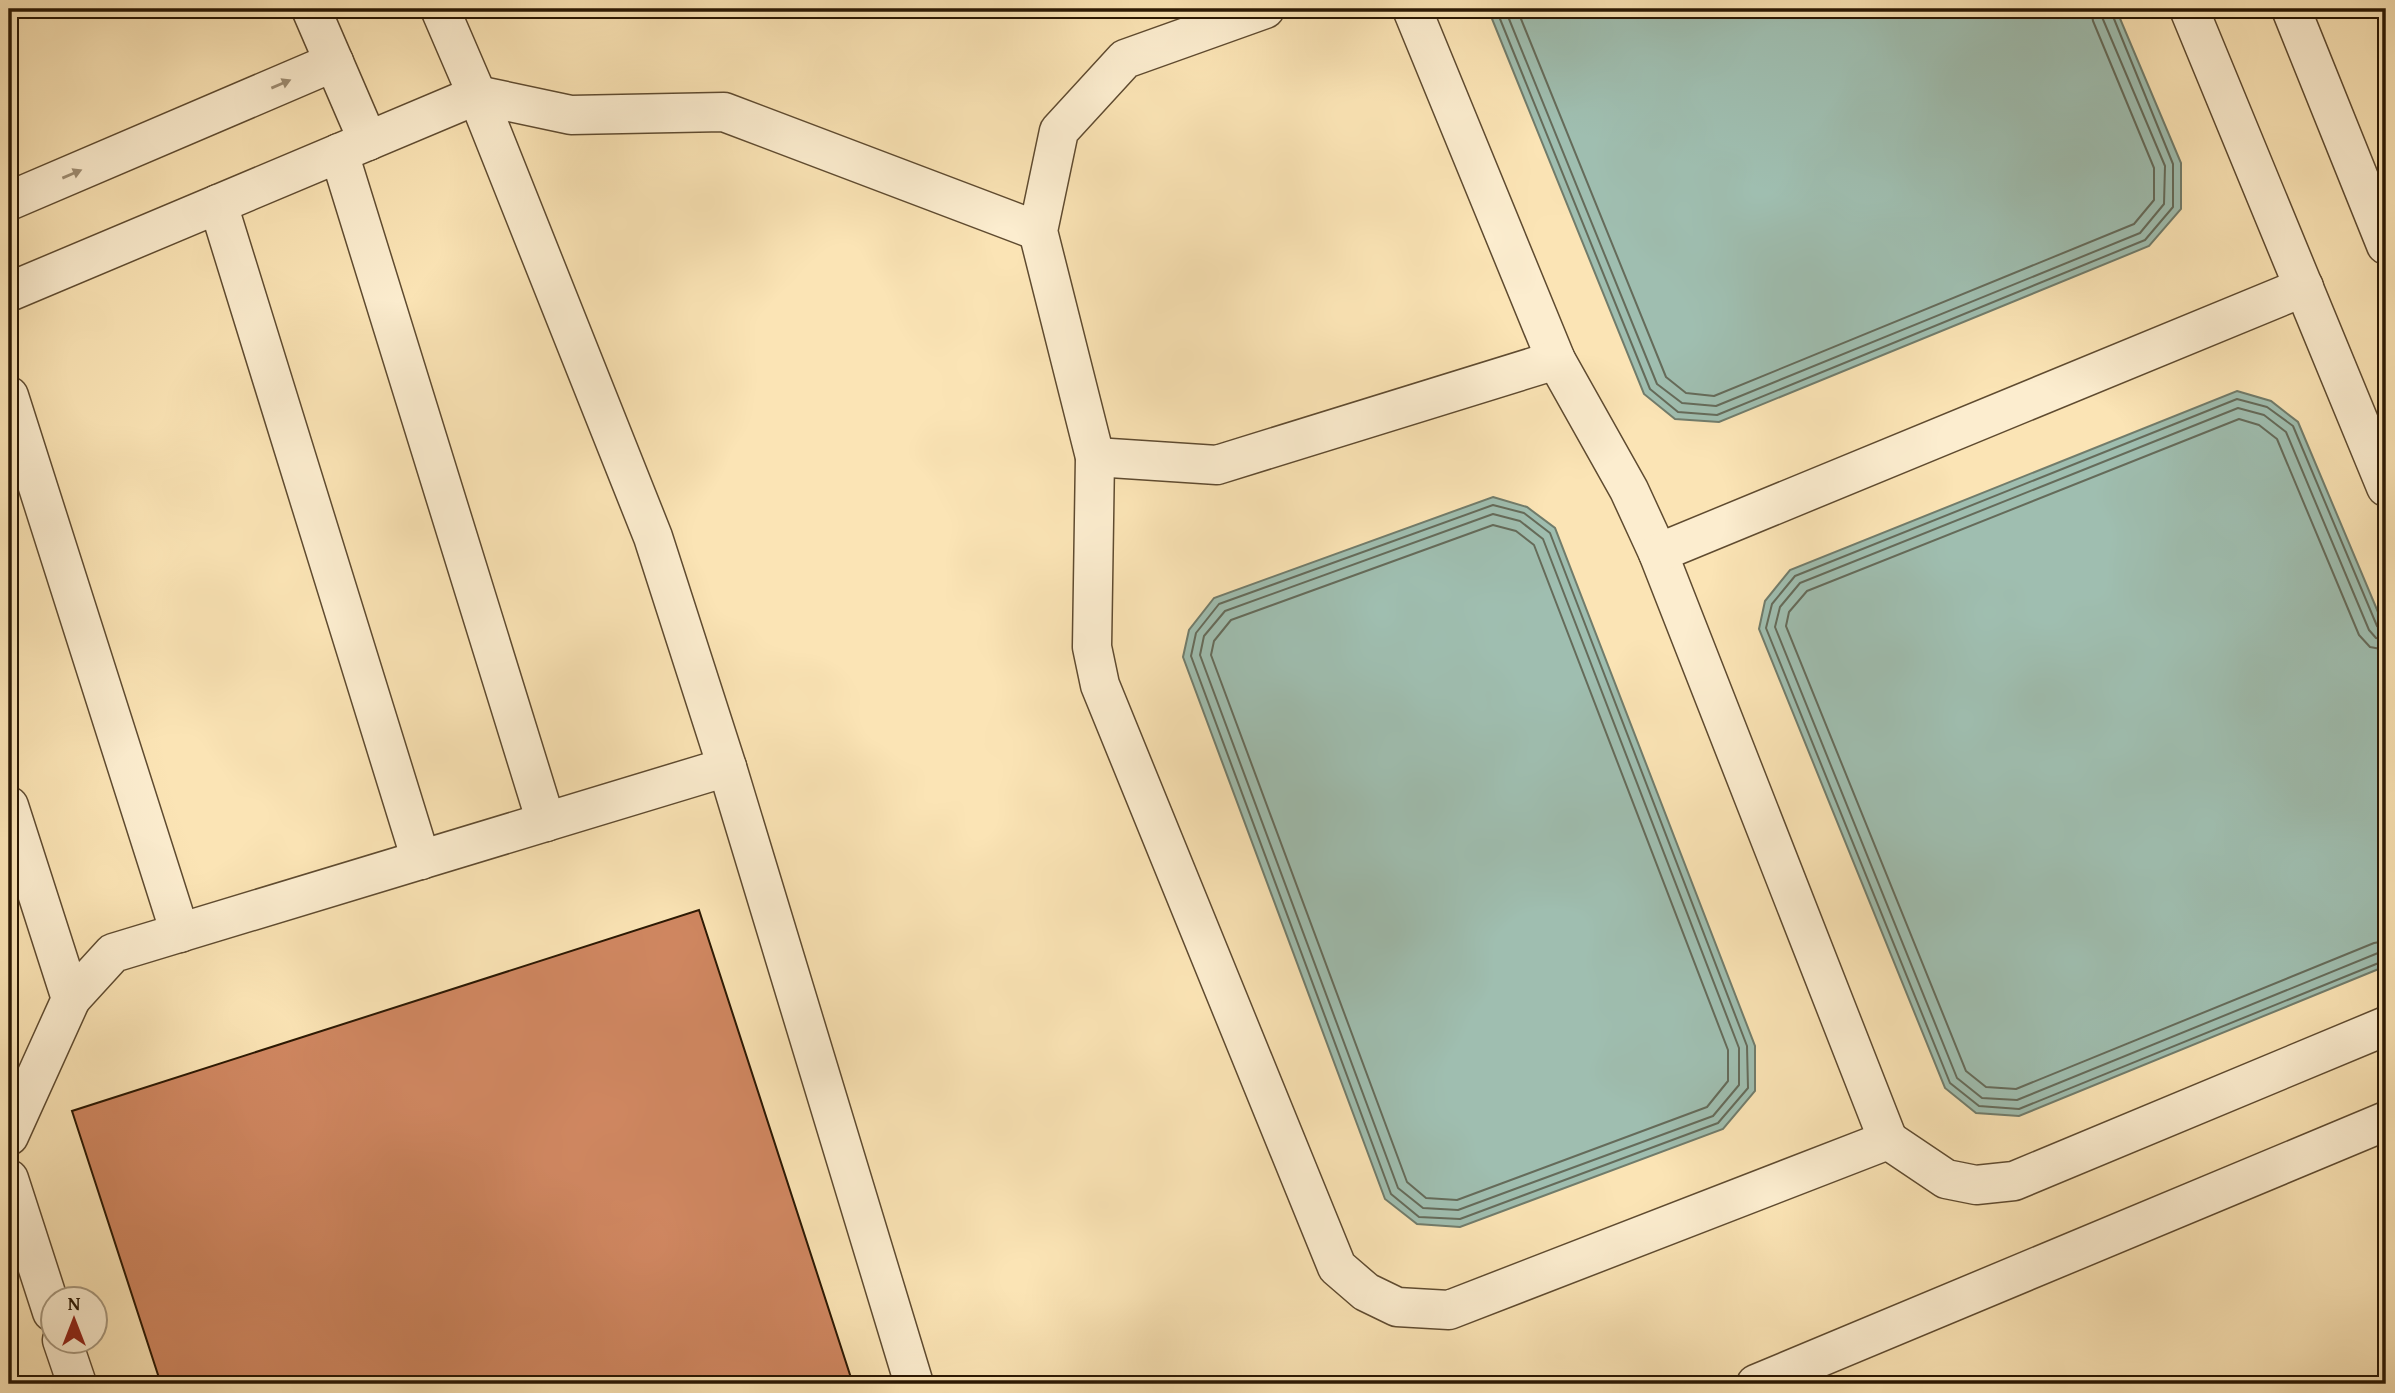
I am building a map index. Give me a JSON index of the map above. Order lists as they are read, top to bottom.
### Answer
{
  "north": "top"
}
